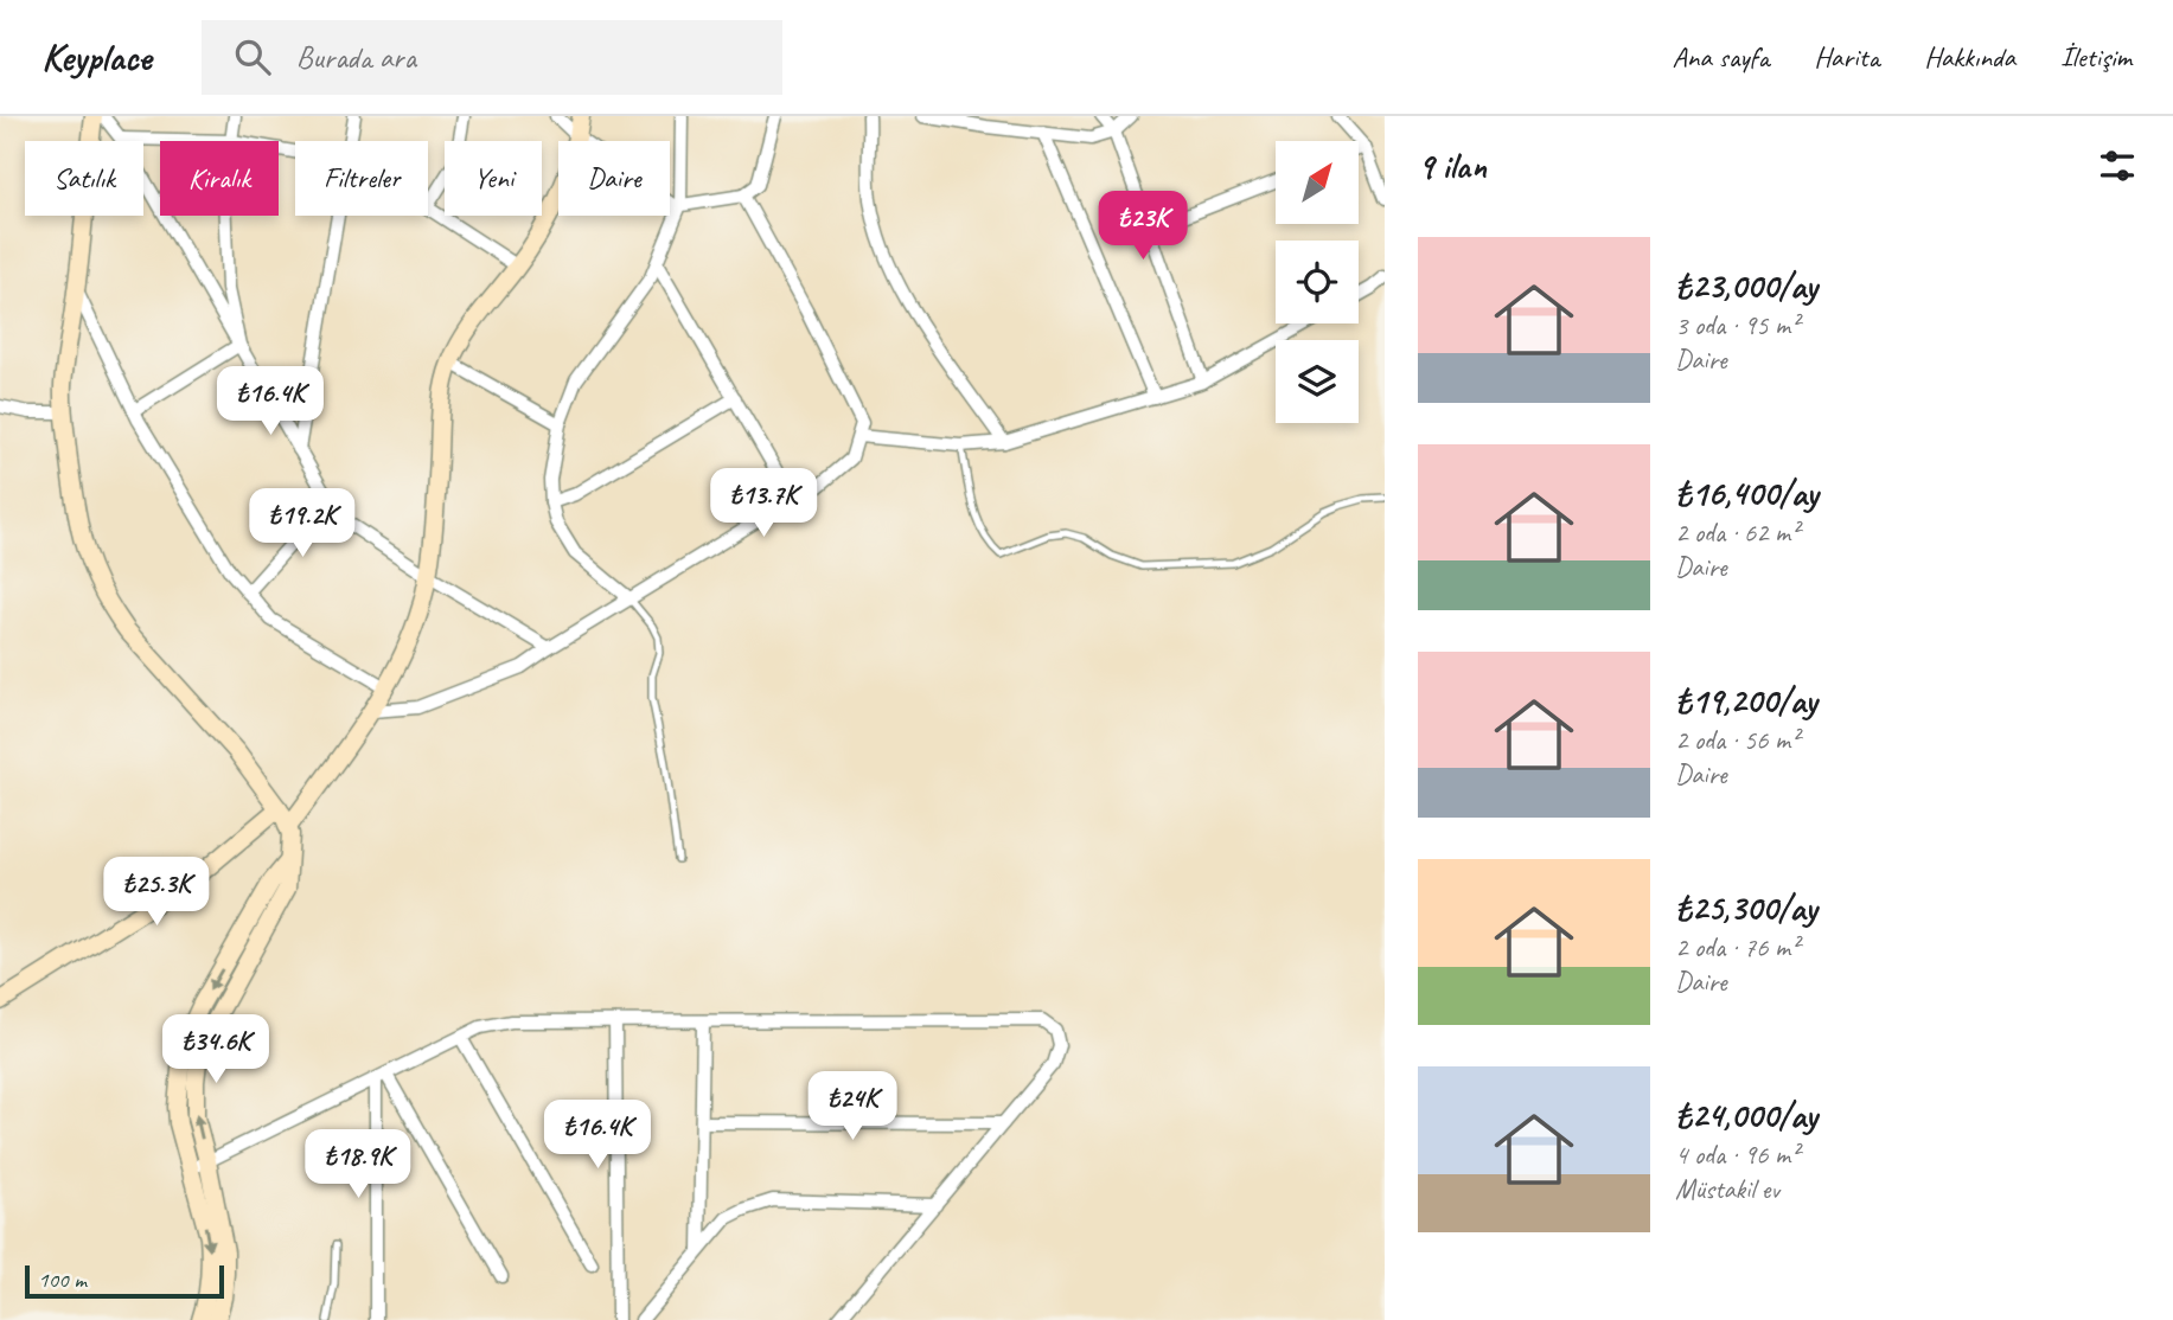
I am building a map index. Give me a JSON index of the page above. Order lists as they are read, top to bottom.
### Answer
{
  "scale_bar": "100 m",
  "north": "top right",
  "page": {
    "header": "Keyplace",
    "search": "Burada ara",
    "nav": [
      "Ana sayfa",
      "Harita",
      "Hakkında",
      "İletişim"
    ],
    "heading": "9 ilan",
    "chip": [
      "Satılık",
      "Kiralık",
      "Filtreler",
      "Yeni",
      "Daire"
    ],
    "price": [
      "₺23K",
      "₺16.4K",
      "₺13.7K",
      "₺19.2K",
      "₺25.3K",
      "₺34.6K",
      "₺24K",
      "₺16.4K",
      "₺18.9K"
    ],
    "list": [
      {
        "name": "₺23,000/ay",
        "note": "3 oda · 95 m² · Daire"
      },
      {
        "name": "₺16,400/ay",
        "note": "2 oda · 62 m² · Daire"
      },
      {
        "name": "₺19,200/ay",
        "note": "2 oda · 56 m² · Daire"
      },
      {
        "name": "₺25,300/ay",
        "note": "2 oda · 76 m² · Daire"
      },
      {
        "name": "₺24,000/ay",
        "note": "4 oda · 96 m² · Müstakil ev"
      }
    ],
    "scale": "100 m"
  }
}
